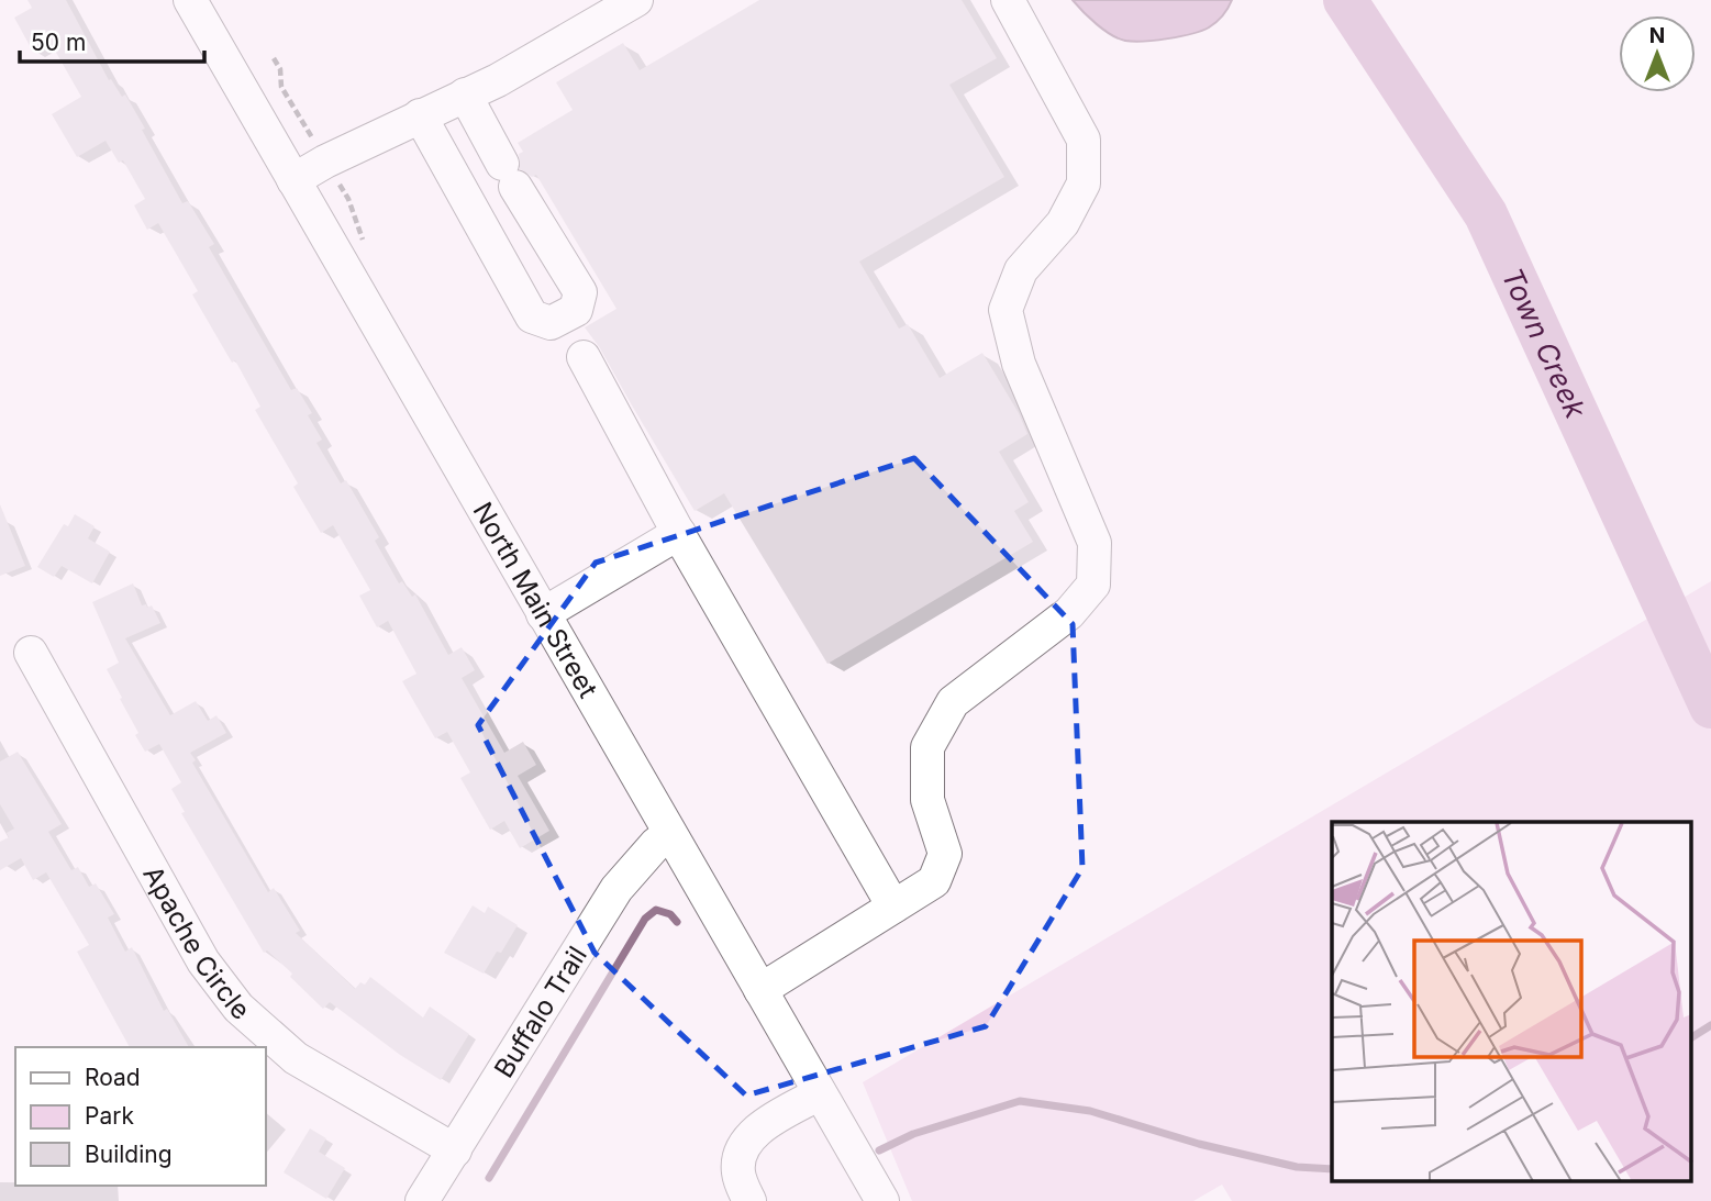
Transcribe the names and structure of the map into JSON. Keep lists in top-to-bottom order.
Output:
{
  "streets": {
    "street": ["North Main Street", "Apache Circle", "Buffalo Trail"]
  },
  "crossings": [
    ["North Main Street", "Buffalo Trail"],
    ["Apache Circle", "Buffalo Trail"]
  ],
  "water": ["Town Creek"],
  "legend": ["Road", "Park", "Building"],
  "scale_bar": "50 m",
  "north": "top"
}
